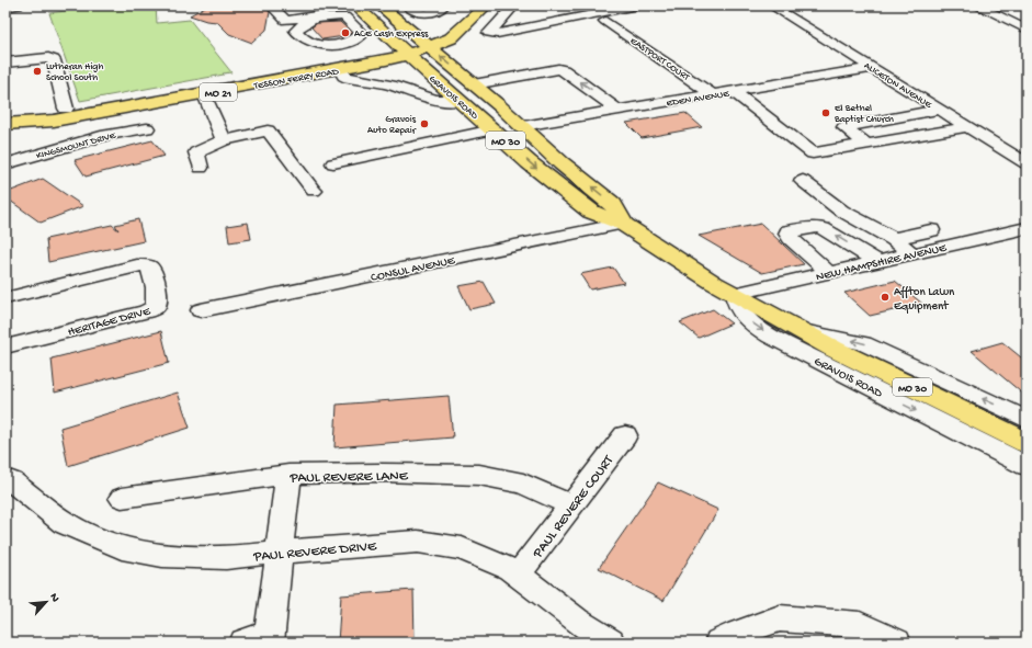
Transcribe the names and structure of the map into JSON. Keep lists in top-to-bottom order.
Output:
{
  "streets": {
    "main road": [
      "TESSON FERRY ROAD",
      "MO 21",
      "GRAVOIS ROAD",
      "MO 30"
    ],
    "street": [
      "EASTPORT COURT",
      "ALICETON AVENUE",
      "EDEN AVENUE",
      "KINGSMOUNT DRIVE",
      "NEW HAMPSHIRE AVENUE",
      "CONSUL AVENUE",
      "HERITAGE DRIVE",
      "PAUL REVERE LANE",
      "PAUL REVERE COURT",
      "PAUL REVERE DRIVE"
    ]
  },
  "crossings": [
    ["EASTPORT COURT", "EDEN AVENUE"],
    ["TESSON FERRY ROAD", "GRAVOIS ROAD"],
    ["ALICETON AVENUE", "EDEN AVENUE"],
    ["GRAVOIS ROAD", "EDEN AVENUE"],
    ["GRAVOIS ROAD", "NEW HAMPSHIRE AVENUE"],
    ["GRAVOIS ROAD", "CONSUL AVENUE"],
    ["PAUL REVERE LANE", "PAUL REVERE COURT"],
    ["PAUL REVERE COURT", "PAUL REVERE DRIVE"]
  ],
  "places": [
    "ACE Cash Express",
    "Lutheran High School South",
    "El Bethel Baptist Church",
    "Gravois Auto Repair",
    "Affton Lawn Equipment"
  ],
  "north": "top right"
}
